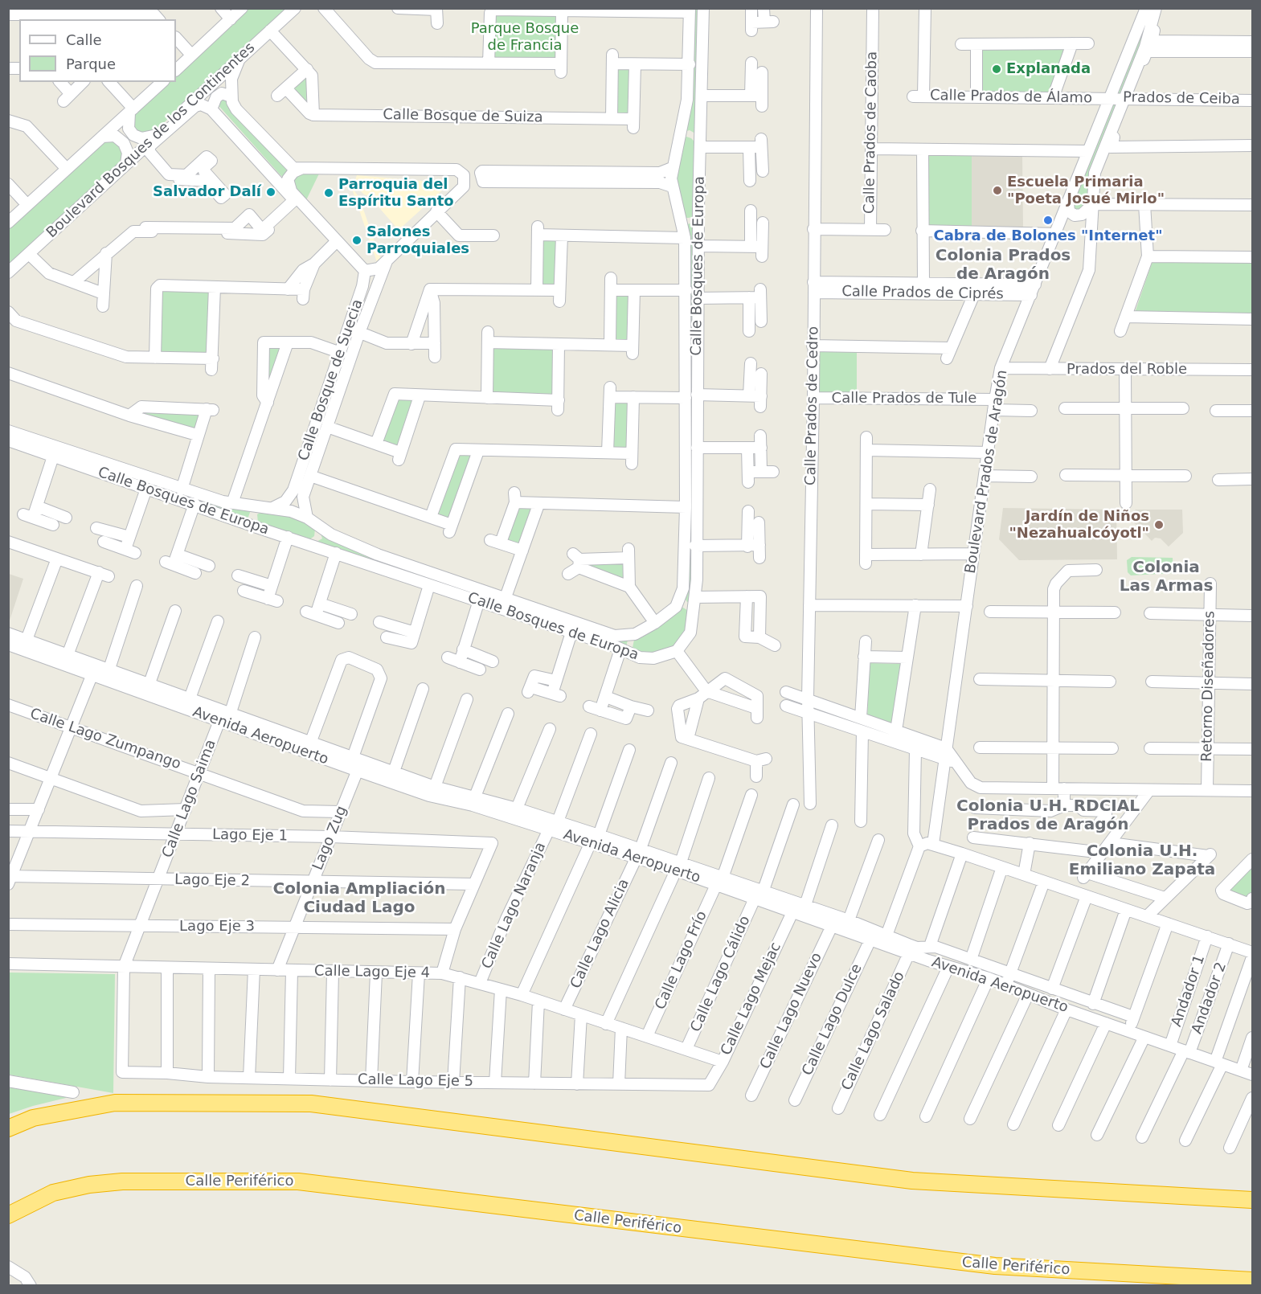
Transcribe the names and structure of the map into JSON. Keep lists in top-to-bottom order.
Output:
{
  "streets": {
    "highway": ["Calle Periférico"],
    "street": [
      "Calle Prados de Álamo",
      "Prados de Ceiba",
      "Calle Bosque de Suiza",
      "Calle Prados de Caoba",
      "Boulevard Bosques de los Continentes",
      "Calle Bosques de Europa",
      "Calle Prados de Ciprés",
      "Prados del Roble",
      "Calle Bosque de Suecia",
      "Calle Prados de Tule",
      "Calle Prados de Cedro",
      "Boulevard Prados de Aragón",
      "Retorno Diseñadores",
      "Avenida Aeropuerto",
      "Calle Lago Zumpango",
      "Calle Lago Saima",
      "Lago Eje 1",
      "Lago Zug",
      "Lago Eje 2",
      "Calle Lago Naranja",
      "Lago Eje 3",
      "Calle Lago Alicia",
      "Calle Lago Frío",
      "Calle Lago Eje 4",
      "Calle Lago Cálido",
      "Andador 1",
      "Andador 2",
      "Calle Lago Mejac",
      "Calle Lago Nuevo",
      "Calle Lago Dulce",
      "Calle Lago Salado",
      "Calle Lago Eje 5"
    ]
  },
  "crossings": [
    ["Calle Prados de Álamo", "Prados de Ceiba"],
    ["Calle Prados de Álamo", "Boulevard Prados de Aragón"],
    ["Prados de Ceiba", "Boulevard Prados de Aragón"],
    ["Calle Prados de Caoba", "Calle Prados de Cedro"],
    ["Calle Bosques de Europa", "Calle Bosque de Suecia"],
    ["Calle Prados de Ciprés", "Calle Prados de Cedro"],
    ["Calle Prados de Ciprés", "Boulevard Prados de Aragón"],
    ["Prados del Roble", "Boulevard Prados de Aragón"],
    ["Calle Prados de Tule", "Calle Prados de Cedro"],
    ["Calle Prados de Tule", "Boulevard Prados de Aragón"],
    ["Avenida Aeropuerto", "Calle Lago Saima"],
    ["Avenida Aeropuerto", "Lago Zug"],
    ["Avenida Aeropuerto", "Calle Lago Naranja"],
    ["Avenida Aeropuerto", "Calle Lago Alicia"],
    ["Avenida Aeropuerto", "Calle Lago Frío"],
    ["Avenida Aeropuerto", "Calle Lago Cálido"],
    ["Avenida Aeropuerto", "Andador 1"],
    ["Avenida Aeropuerto", "Andador 2"],
    ["Avenida Aeropuerto", "Calle Lago Mejac"],
    ["Avenida Aeropuerto", "Calle Lago Nuevo"],
    ["Avenida Aeropuerto", "Calle Lago Dulce"],
    ["Avenida Aeropuerto", "Calle Lago Salado"],
    ["Calle Lago Zumpango", "Calle Lago Saima"],
    ["Calle Lago Zumpango", "Lago Zug"],
    ["Calle Lago Saima", "Lago Eje 1"],
    ["Calle Lago Saima", "Lago Eje 2"],
    ["Calle Lago Saima", "Lago Eje 3"],
    ["Calle Lago Saima", "Calle Lago Eje 4"],
    ["Calle Lago Saima", "Calle Lago Eje 5"],
    ["Lago Eje 1", "Lago Zug"],
    ["Lago Eje 1", "Lago Eje 2"],
    ["Lago Zug", "Lago Eje 2"],
    ["Lago Zug", "Lago Eje 3"],
    ["Lago Zug", "Calle Lago Eje 4"],
    ["Calle Lago Naranja", "Calle Lago Eje 4"],
    ["Calle Lago Alicia", "Calle Lago Eje 4"],
    ["Calle Lago Frío", "Calle Lago Eje 4"],
    ["Calle Lago Eje 4", "Calle Lago Cálido"],
    ["Calle Lago Eje 4", "Calle Lago Mejac"],
    ["Calle Lago Mejac", "Calle Lago Eje 5"]
  ],
  "districts": [
    "Colonia Prados de Aragón",
    "Colonia Las Armas",
    "Colonia U.H. RDCIAL Prados de Aragón",
    "Colonia U.H. Emiliano Zapata",
    "Colonia Ampliación Ciudad Lago"
  ],
  "parks": ["Parque Bosque de Francia"],
  "places": [
    "Explanada",
    "Escuela Primaria \"Poeta Josué Mirlo\"",
    "Salvador Dalí",
    "Parroquia del Espíritu Santo",
    "Cabra de Bolones \"Internet\"",
    "Salones Parroquiales",
    "Jardín de Niños \"Nezahualcóyotl\""
  ],
  "legend": ["Calle", "Parque"]
}
